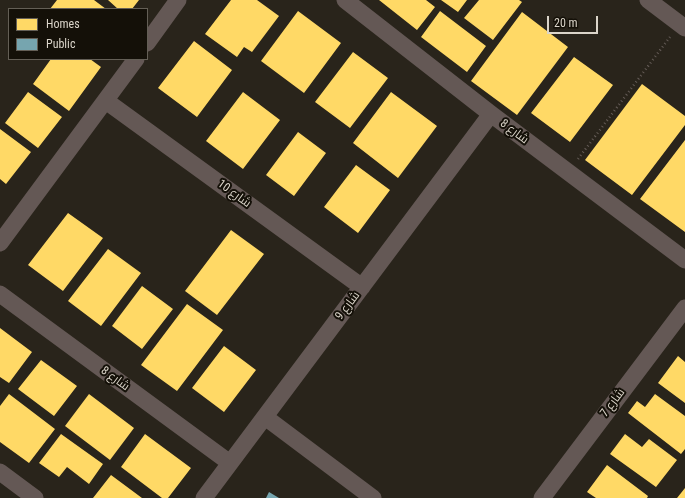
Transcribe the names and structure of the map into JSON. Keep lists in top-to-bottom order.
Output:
{
  "streets": {
    "street": [
      "شارع 8",
      "شارع 10",
      "شارع 9",
      "شارع 7"
    ]
  },
  "crossings": [
    ["شارع 8", "شارع 9"],
    ["شارع 10", "شارع 9"]
  ],
  "legend": ["Homes", "Public"],
  "scale_bar": "20 m"
}
